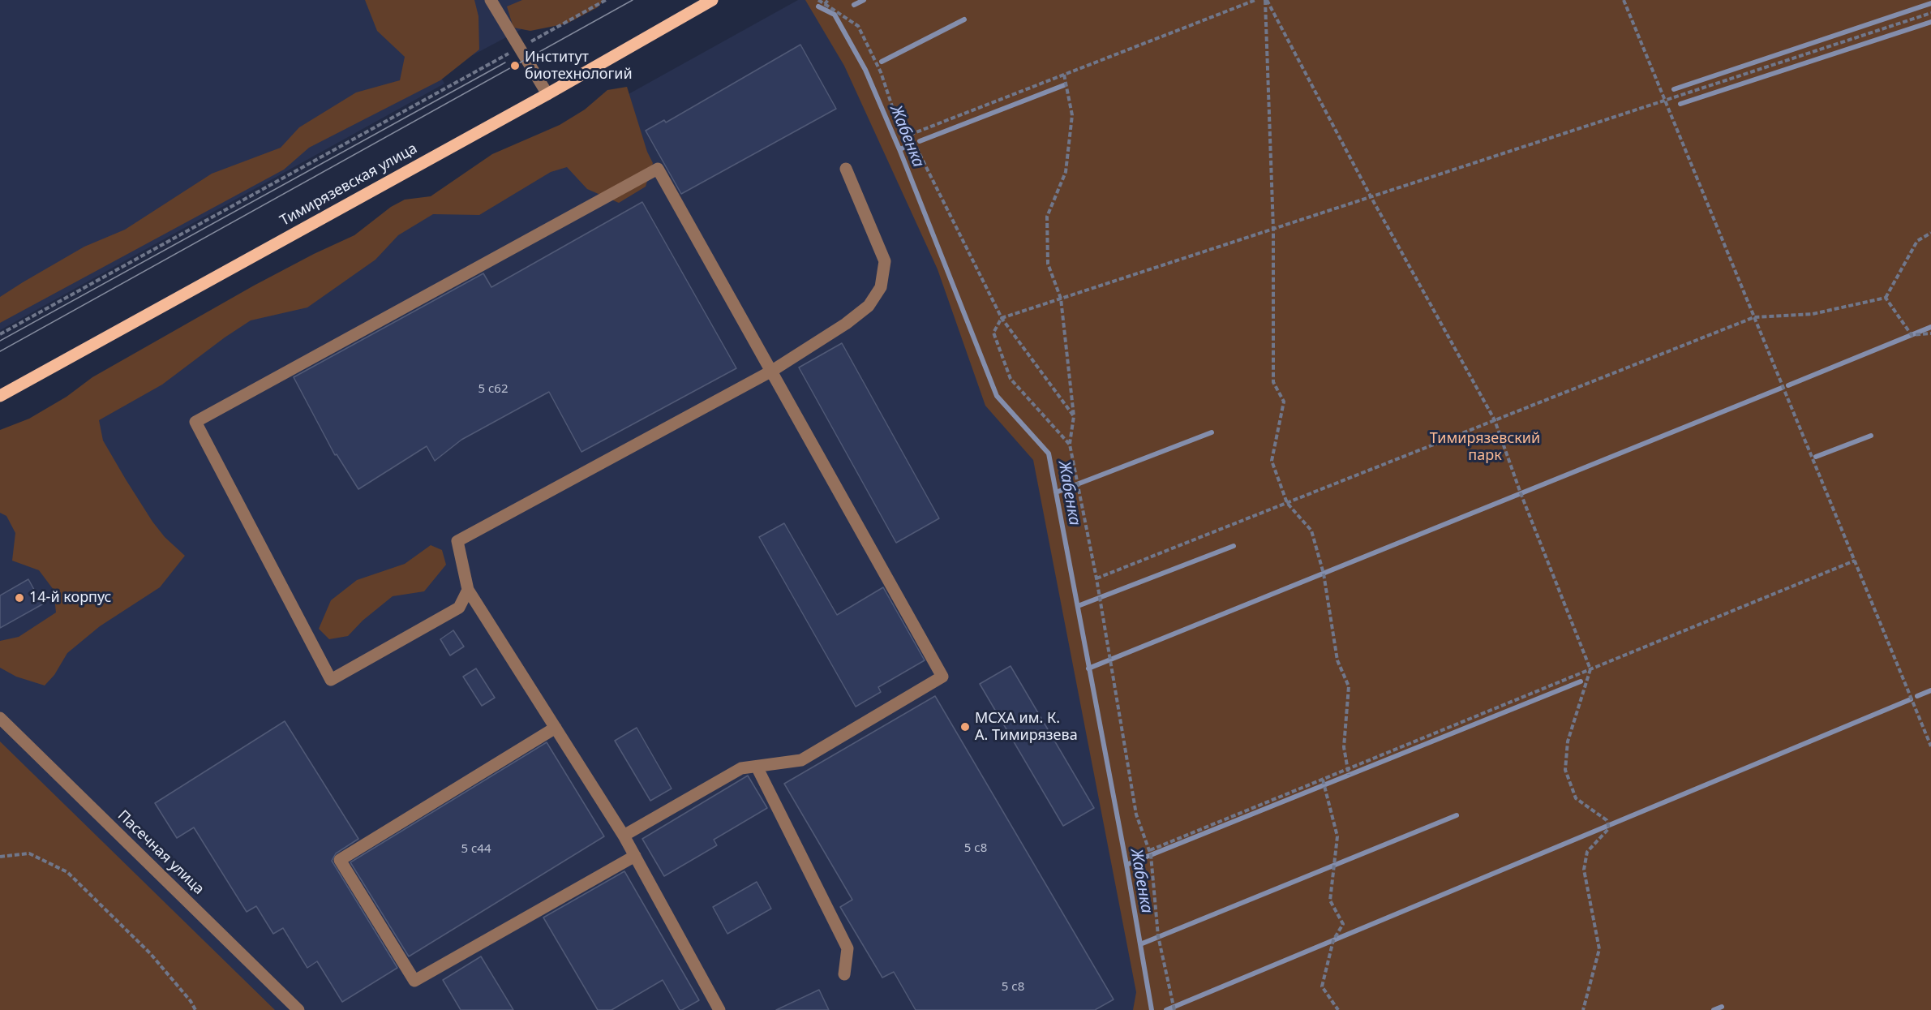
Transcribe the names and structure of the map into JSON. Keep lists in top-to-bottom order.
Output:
{
  "streets": {
    "main road": ["Тимирязевская улица"],
    "street": ["Пасечная улица"]
  },
  "water": ["Жабенка"],
  "parks": ["Тимирязевский парк"],
  "places": ["Институт биотехнологий", "14-й корпус", "МСХА им. К. А. Тимирязева"],
  "house_numbers": [
    "5 с62",
    "5 с8",
    "5 с44",
    "5 с8"
  ]
}
